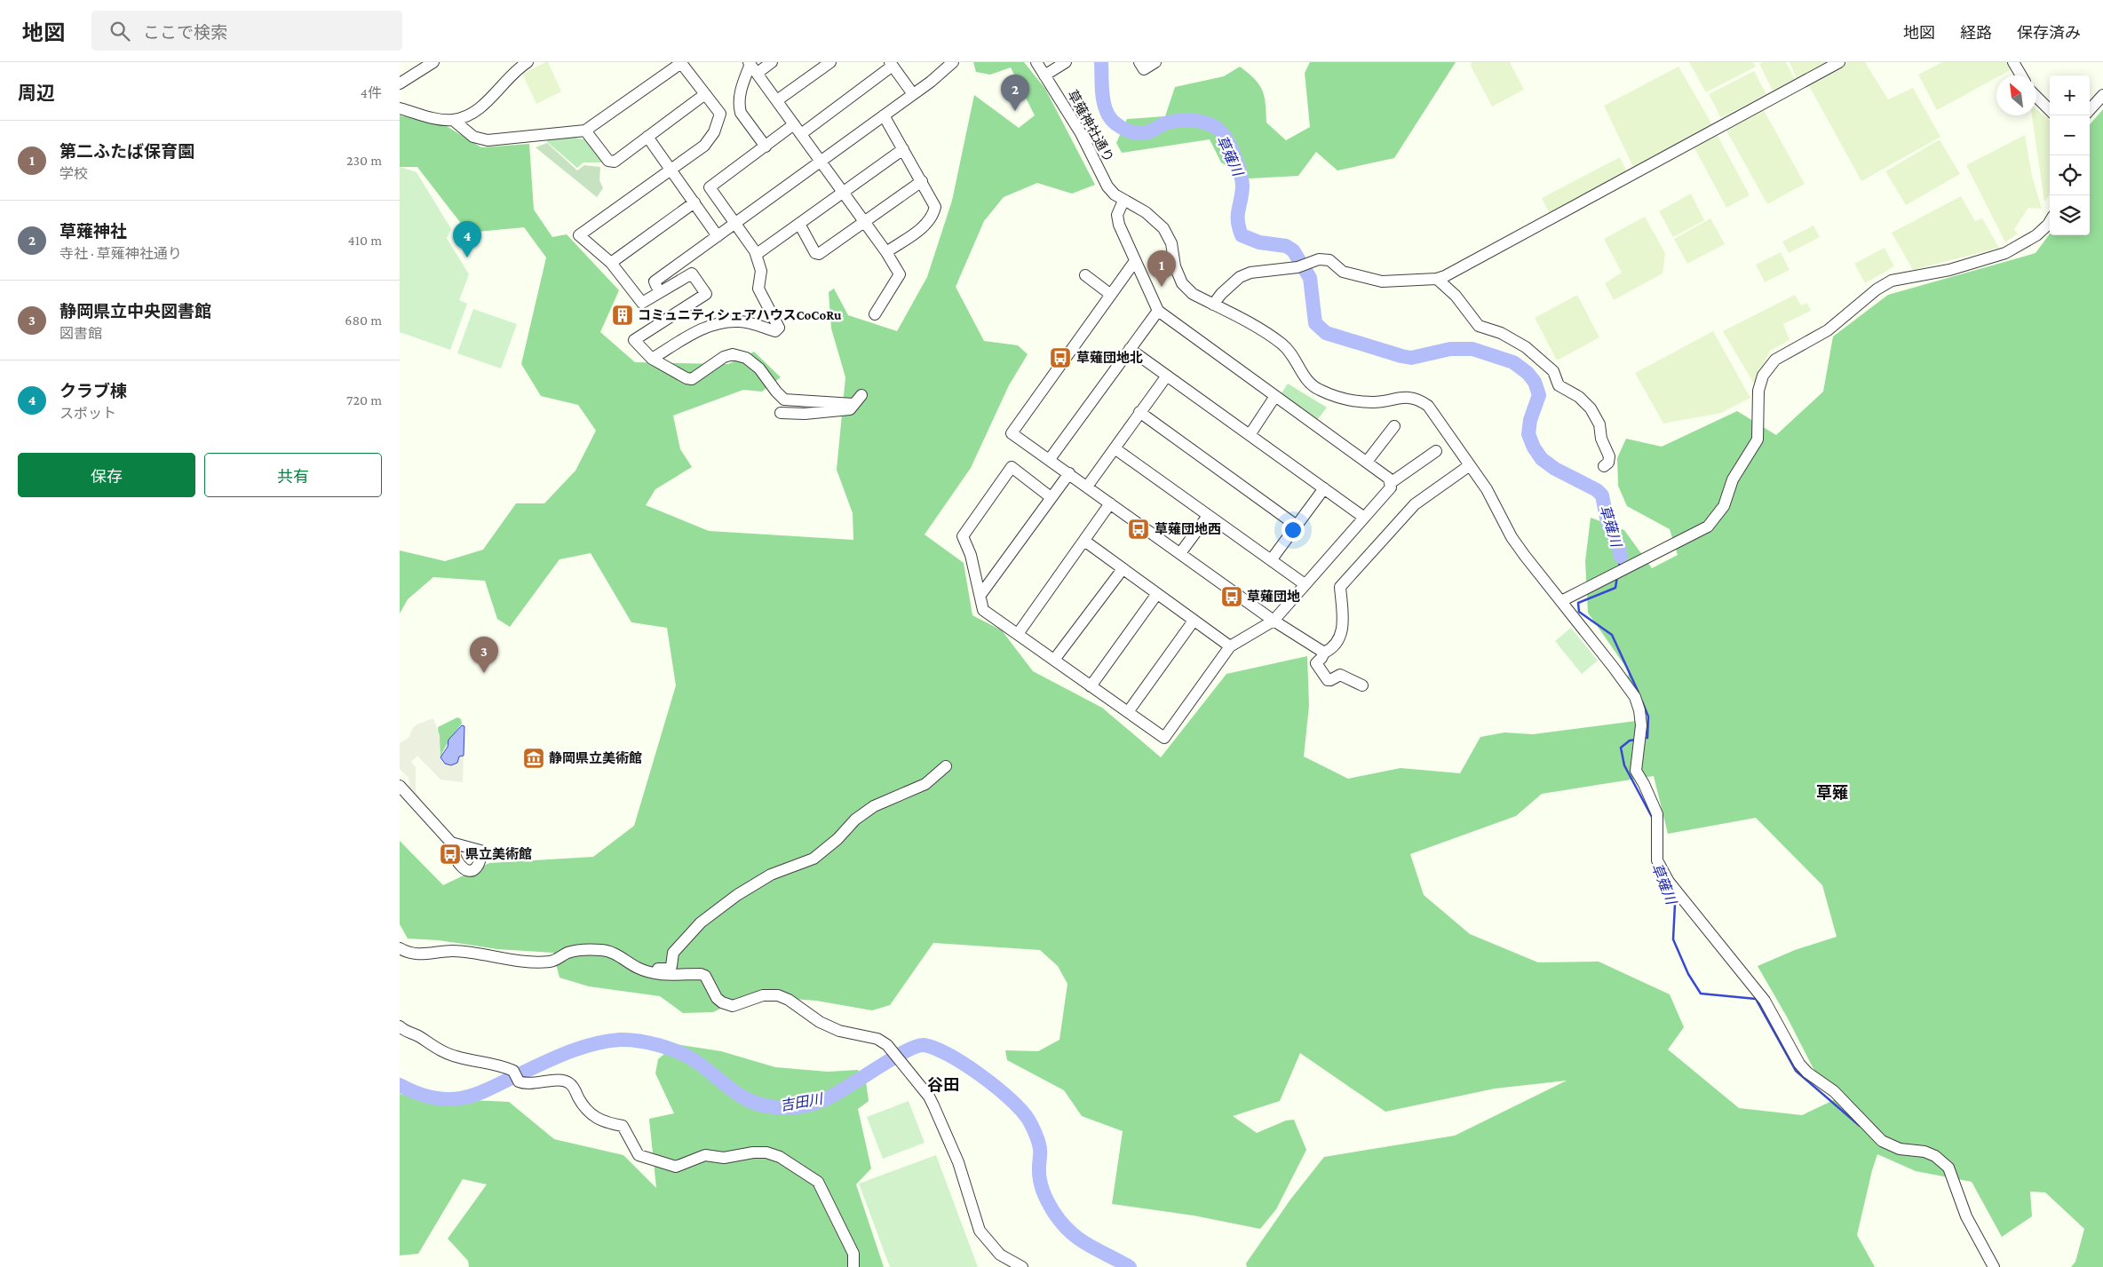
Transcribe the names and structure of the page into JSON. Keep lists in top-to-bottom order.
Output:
{
  "streets": {
    "street": ["草薙神社通り"]
  },
  "districts": ["草薙", "谷田"],
  "water": ["草薙川", "吉田川"],
  "places": {
    "building": ["コミュニティシェアハウスCoCoRu"],
    "bus stop": [
      "草薙団地北",
      "草薙団地西",
      "草薙団地",
      "県立美術館"
    ],
    "museum": ["静岡県立美術館"]
  },
  "north": "top left",
  "page": {
    "header": "地図",
    "search": "ここで検索",
    "nav": ["地図", "経路", "保存済み"],
    "heading": ["周辺", "4件"],
    "pins": [
      "2",
      "4",
      "1",
      "3"
    ],
    "map_buttons": ["+", "−"],
    "list": [
      {
        "mark": "1",
        "name": "第二ふたば保育園",
        "note": "学校",
        "value": "230 m"
      },
      {
        "mark": "2",
        "name": "草薙神社",
        "note": "寺社 · 草薙神社通り",
        "value": "410 m"
      },
      {
        "mark": "3",
        "name": "静岡県立中央図書館",
        "note": "図書館",
        "value": "680 m"
      },
      {
        "mark": "4",
        "name": "クラブ棟",
        "note": "スポット",
        "value": "720 m"
      }
    ],
    "buttons": ["保存", "共有"]
  }
}
